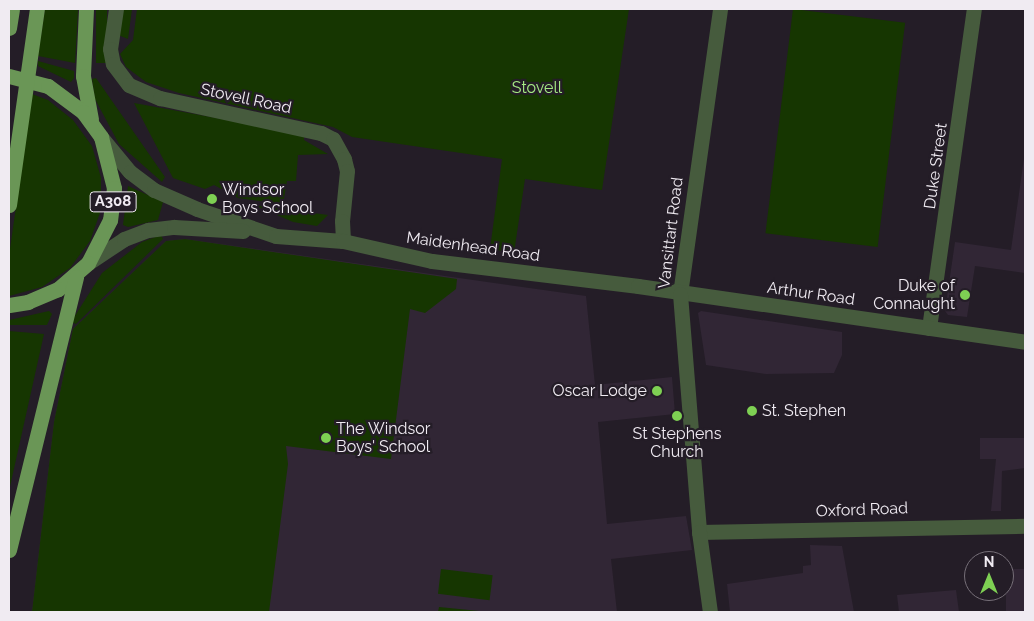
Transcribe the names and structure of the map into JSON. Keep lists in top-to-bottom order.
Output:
{
  "streets": {
    "main road": ["A308"],
    "street": [
      "Stovell Road",
      "Duke Street",
      "Vansittart Road",
      "Maidenhead Road",
      "Arthur Road",
      "Oxford Road"
    ]
  },
  "crossings": [
    ["Stovell Road", "Maidenhead Road"],
    ["Duke Street", "Arthur Road"],
    ["A308", "Maidenhead Road"],
    ["Vansittart Road", "Maidenhead Road"],
    ["Vansittart Road", "Arthur Road"],
    ["Vansittart Road", "Oxford Road"],
    ["Maidenhead Road", "Arthur Road"]
  ],
  "parks": ["Stovell"],
  "places": [
    "Windsor Boys School",
    "Duke of Connaught",
    "Oscar Lodge",
    "St. Stephen",
    "St Stephens Church",
    "The Windsor Boys' School"
  ],
  "north": "top"
}
